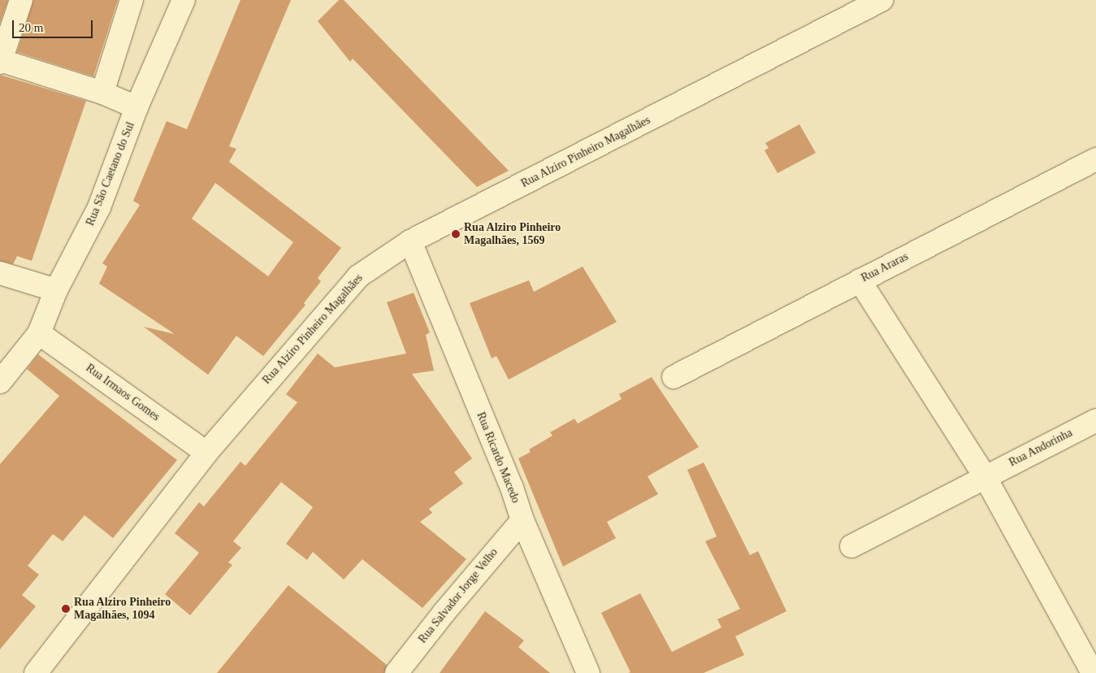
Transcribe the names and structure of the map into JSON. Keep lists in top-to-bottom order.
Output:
{
  "streets": {
    "street": [
      "Rua Alziro Pinheiro Magalhães",
      "Rua São Caetano do Sul",
      "Rua Araras",
      "Rua Irmaos Gomes",
      "Rua Andorinha",
      "Rua Ricardo Macedo",
      "Rua Salvador Jorge Velho"
    ]
  },
  "crossings": [
    ["Rua Alziro Pinheiro Magalhães", "Rua Irmaos Gomes"],
    ["Rua Alziro Pinheiro Magalhães", "Rua Ricardo Macedo"],
    ["Rua São Caetano do Sul", "Rua Irmaos Gomes"],
    ["Rua Ricardo Macedo", "Rua Salvador Jorge Velho"]
  ],
  "places": ["Rua Alziro Pinheiro Magalhães, 1569", "Rua Alziro Pinheiro Magalhães, 1094"],
  "scale_bar": "20 m"
}
